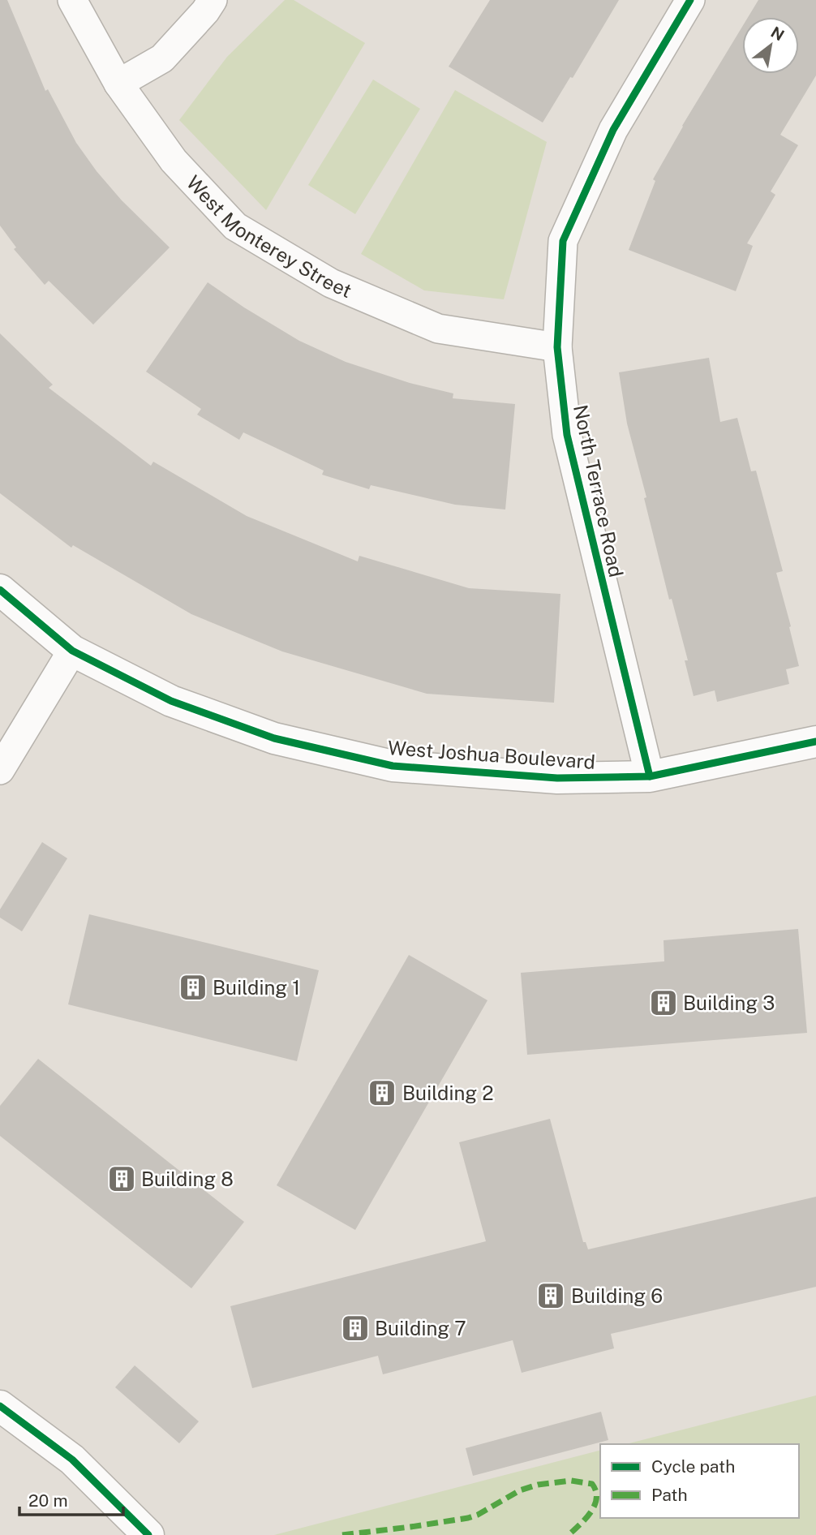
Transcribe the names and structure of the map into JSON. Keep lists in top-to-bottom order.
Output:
{
  "streets": {
    "street": ["West Monterey Street", "North Terrace Road", "West Joshua Boulevard"]
  },
  "crossings": [
    ["West Monterey Street", "North Terrace Road"],
    ["North Terrace Road", "West Joshua Boulevard"]
  ],
  "places": {
    "building": [
      "Building 1",
      "Building 3",
      "Building 2",
      "Building 8",
      "Building 6",
      "Building 7"
    ]
  },
  "legend": ["Cycle path", "Path"],
  "scale_bar": "20 m",
  "north": "top right"
}
